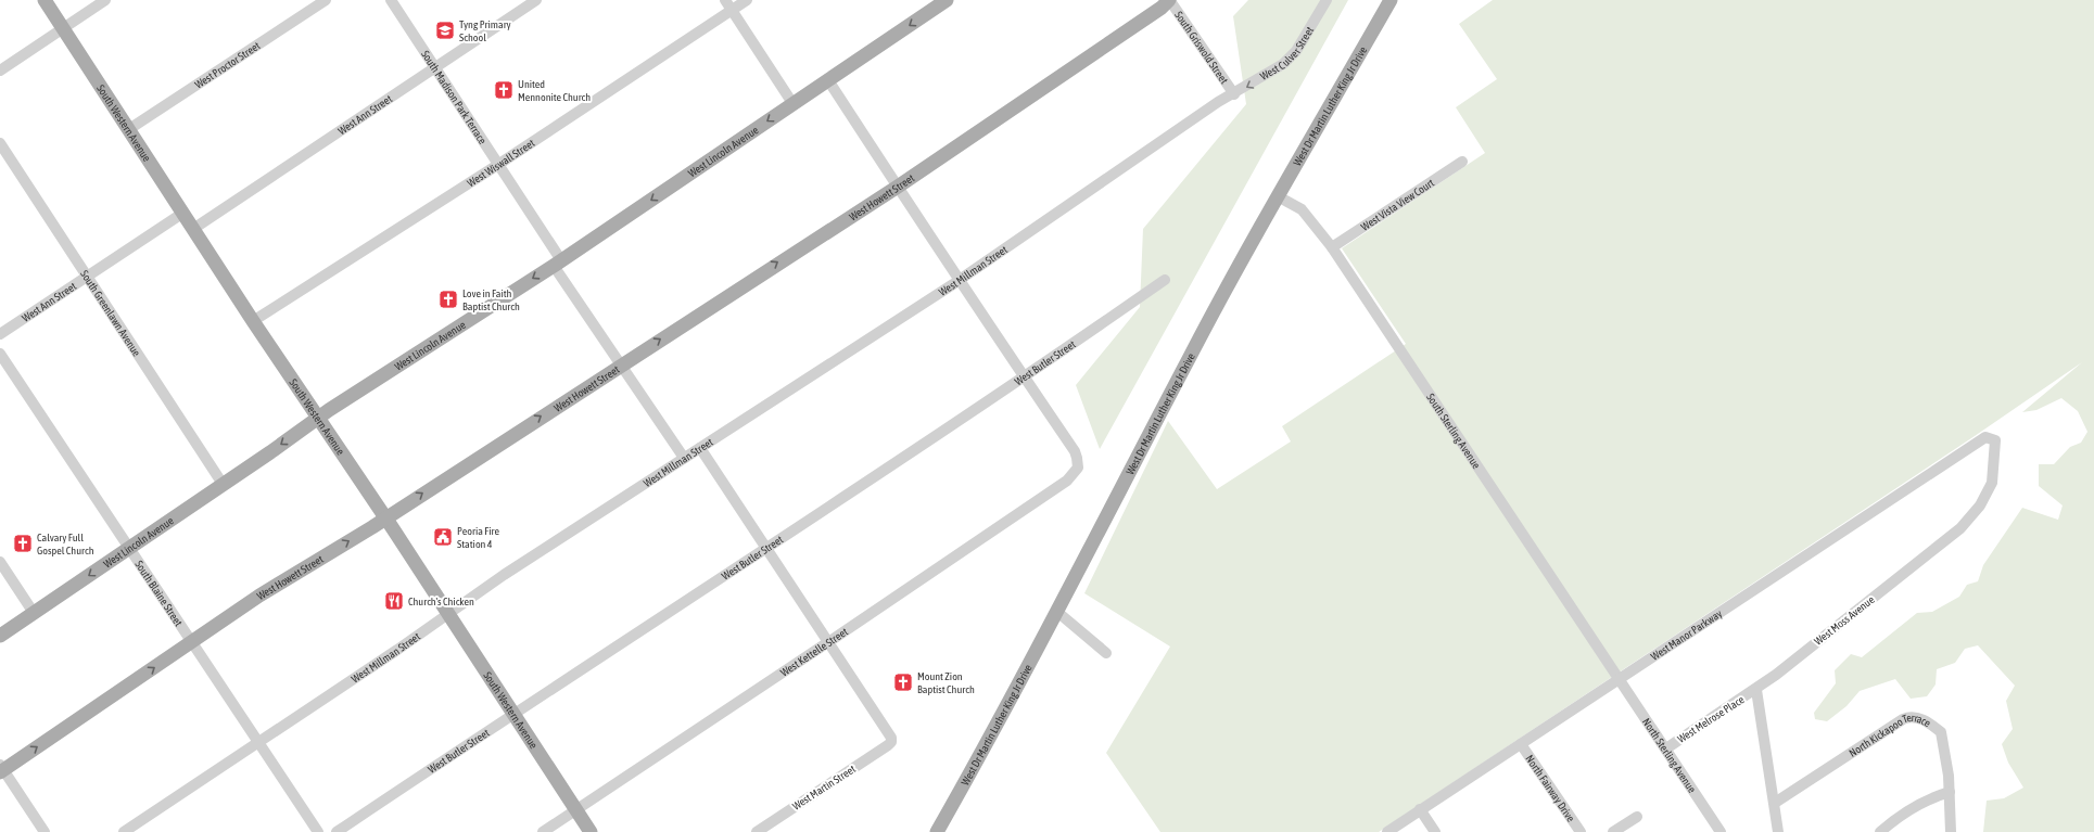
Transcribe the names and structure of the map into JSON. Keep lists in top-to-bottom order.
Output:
{
  "streets": {
    "main road": [
      "West Dr Martin Luther King Jr Drive",
      "South Western Avenue",
      "West Lincoln Avenue",
      "West Howett Street"
    ],
    "street": [
      "South Griswold Street",
      "West Culver Street",
      "West Proctor Street",
      "South Madison Park Terrace",
      "West Ann Street",
      "West Wiswall Street",
      "West Vista View Court",
      "West Millman Street",
      "South Greenlawn Avenue",
      "West Butler Street",
      "South Sterling Avenue",
      "South Blaine Street",
      "West Moss Avenue",
      "West Manor Parkway",
      "West Kettelle Street",
      "West Melrose Place",
      "North Kickapoo Terrace",
      "North Sterling Avenue",
      "West Martin Street",
      "North Fairway Drive"
    ]
  },
  "crossings": [
    ["South Griswold Street", "West Culver Street"],
    ["South Griswold Street", "West Howett Street"],
    ["South Griswold Street", "West Millman Street"],
    ["West Culver Street", "West Millman Street"],
    ["West Proctor Street", "South Western Avenue"],
    ["South Madison Park Terrace", "West Ann Street"],
    ["South Madison Park Terrace", "West Lincoln Avenue"],
    ["South Madison Park Terrace", "West Wiswall Street"],
    ["South Madison Park Terrace", "West Howett Street"],
    ["South Madison Park Terrace", "West Millman Street"],
    ["West Dr Martin Luther King Jr Drive", "South Sterling Avenue"],
    ["West Ann Street", "South Western Avenue"],
    ["West Ann Street", "South Greenlawn Avenue"],
    ["South Western Avenue", "West Lincoln Avenue"],
    ["South Western Avenue", "West Wiswall Street"],
    ["South Western Avenue", "West Howett Street"],
    ["South Western Avenue", "West Millman Street"],
    ["South Western Avenue", "West Butler Street"],
    ["South Western Avenue", "West Kettelle Street"],
    ["West Lincoln Avenue", "South Greenlawn Avenue"],
    ["West Lincoln Avenue", "South Blaine Street"],
    ["West Howett Street", "South Blaine Street"],
    ["West Vista View Court", "South Sterling Avenue"],
    ["West Millman Street", "South Blaine Street"],
    ["West Butler Street", "West Kettelle Street"],
    ["South Sterling Avenue", "West Manor Parkway"],
    ["South Sterling Avenue", "North Sterling Avenue"],
    ["West Moss Avenue", "West Manor Parkway"],
    ["West Moss Avenue", "West Melrose Place"],
    ["West Manor Parkway", "North Sterling Avenue"],
    ["West Manor Parkway", "North Fairway Drive"],
    ["West Kettelle Street", "West Martin Street"],
    ["West Melrose Place", "North Sterling Avenue"]
  ],
  "one_way": ["West Culver Street", "West Lincoln Avenue", "West Howett Street"],
  "places": {
    "school or university": ["Tyng Primary School"],
    "church": [
      "United Mennonite Church",
      "Love in Faith Baptist Church",
      "Calvary Full Gospel Church",
      "Mount Zion Baptist Church"
    ],
    "public building": ["Peoria Fire Station 4"],
    "restaurant": ["Church's Chicken"]
  }
}
